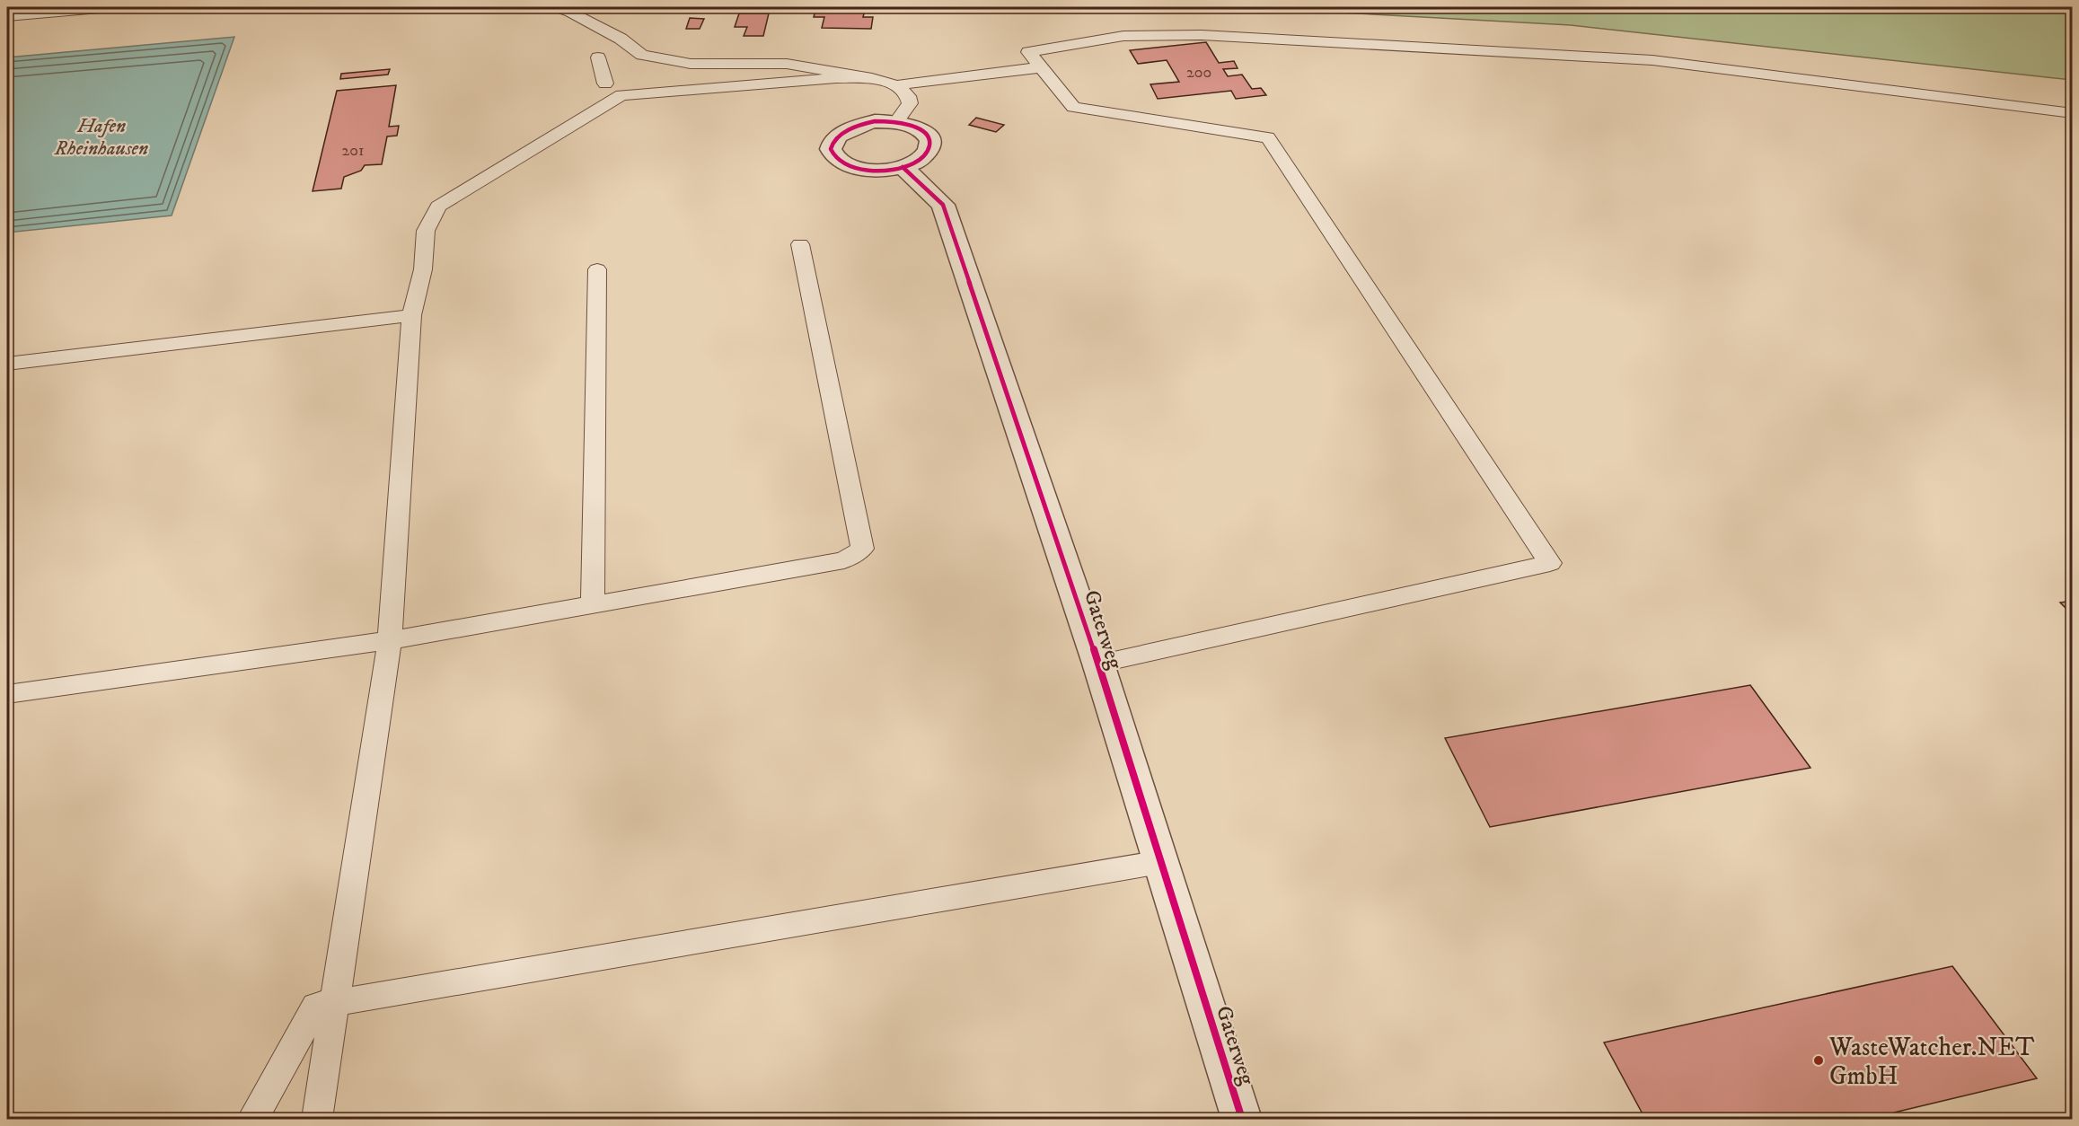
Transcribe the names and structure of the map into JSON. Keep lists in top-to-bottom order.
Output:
{
  "streets": {
    "street": ["Gaterweg"]
  },
  "water": ["Hafen Rheinhausen"],
  "places": ["WasteWatcher.NET GmbH"],
  "house_numbers": ["200", "201"]
}
